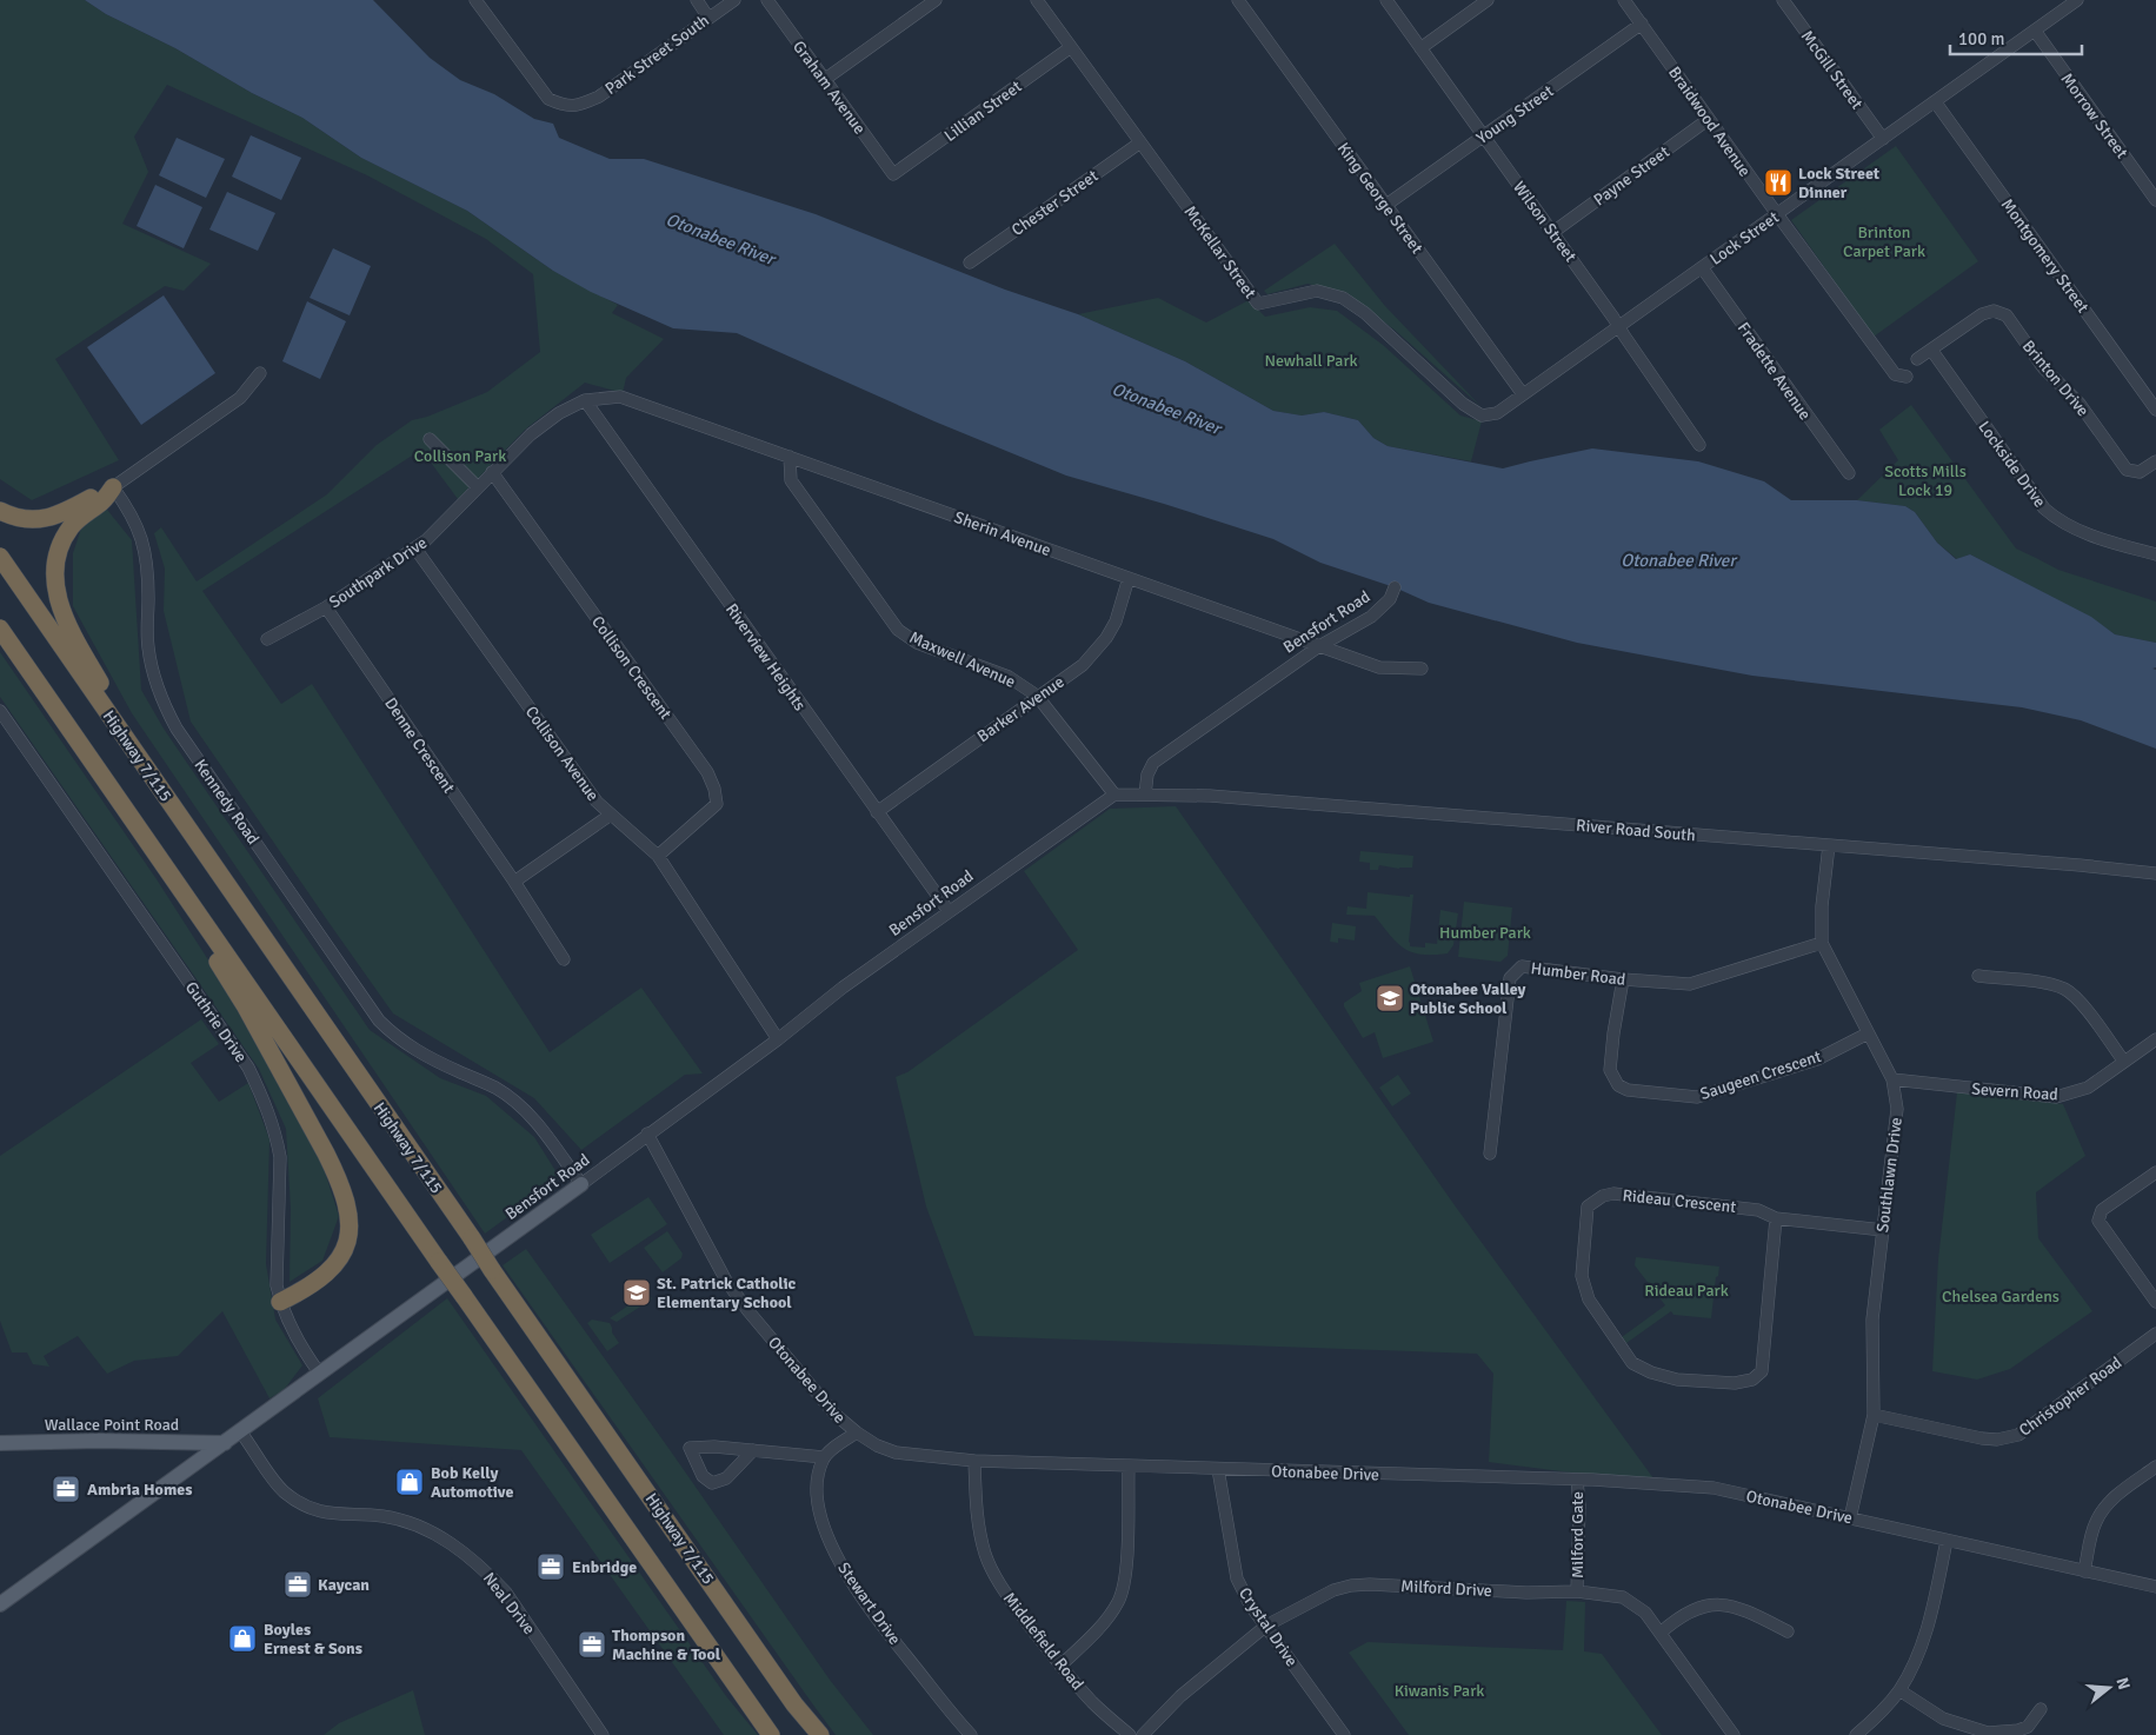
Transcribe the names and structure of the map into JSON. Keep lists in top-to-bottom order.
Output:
{
  "streets": {
    "highway": ["Highway 7/115"],
    "main road": ["Bensfort Road", "Wallace Point Road"],
    "street": [
      "Park Street South",
      "McGill Street",
      "Graham Avenue",
      "Lillian Street",
      "Young Street",
      "Morrow Street",
      "Braidwood Avenue",
      "Payne Street",
      "King George Street",
      "Chester Street",
      "Wilson Street",
      "Lock Street",
      "McKellar Street",
      "Montgomery Street",
      "Fradette Avenue",
      "Brinton Drive",
      "Lockside Drive",
      "Sherin Avenue",
      "Southpark Drive",
      "Riverview Heights",
      "Maxwell Avenue",
      "Collison Crescent",
      "Barker Avenue",
      "Denne Crescent",
      "Collison Avenue",
      "Kennedy Road",
      "River Road South",
      "Humber Road",
      "Guthrie Drive",
      "Saugeen Crescent",
      "Severn Road",
      "Southlawn Drive",
      "Rideau Crescent",
      "Otonabee Drive",
      "Christopher Road",
      "Milford Gate",
      "Milford Drive",
      "Neal Drive",
      "Stewart Drive",
      "Crystal Drive",
      "Middlefield Road"
    ]
  },
  "crossings": [
    ["McGill Street", "Lock Street"],
    ["Graham Avenue", "Lillian Street"],
    ["Lillian Street", "McKellar Street"],
    ["Young Street", "Braidwood Avenue"],
    ["Young Street", "King George Street"],
    ["Young Street", "Wilson Street"],
    ["Morrow Street", "Lock Street"],
    ["Braidwood Avenue", "Payne Street"],
    ["Braidwood Avenue", "Lock Street"],
    ["Payne Street", "Wilson Street"],
    ["King George Street", "Lock Street"],
    ["Chester Street", "McKellar Street"],
    ["Wilson Street", "Lock Street"],
    ["Lock Street", "McKellar Street"],
    ["Lock Street", "Montgomery Street"],
    ["Lock Street", "Fradette Avenue"],
    ["Brinton Drive", "Lockside Drive"],
    ["Sherin Avenue", "Southpark Drive"],
    ["Sherin Avenue", "Bensfort Road"],
    ["Sherin Avenue", "Riverview Heights"],
    ["Sherin Avenue", "Maxwell Avenue"],
    ["Sherin Avenue", "Barker Avenue"],
    ["Southpark Drive", "Riverview Heights"],
    ["Southpark Drive", "Collison Crescent"],
    ["Southpark Drive", "Denne Crescent"],
    ["Southpark Drive", "Collison Avenue"],
    ["Bensfort Road", "Riverview Heights"],
    ["Bensfort Road", "Maxwell Avenue"],
    ["Bensfort Road", "Collison Avenue"],
    ["Bensfort Road", "Kennedy Road"],
    ["Bensfort Road", "River Road South"],
    ["Bensfort Road", "Guthrie Drive"],
    ["Bensfort Road", "Otonabee Drive"],
    ["Bensfort Road", "Wallace Point Road"],
    ["Bensfort Road", "Neal Drive"],
    ["Riverview Heights", "Barker Avenue"],
    ["Maxwell Avenue", "Barker Avenue"],
    ["Maxwell Avenue", "River Road South"],
    ["Collison Crescent", "Collison Avenue"],
    ["River Road South", "Southlawn Drive"],
    ["Humber Road", "Saugeen Crescent"],
    ["Humber Road", "Southlawn Drive"],
    ["Saugeen Crescent", "Southlawn Drive"],
    ["Severn Road", "Southlawn Drive"],
    ["Southlawn Drive", "Rideau Crescent"],
    ["Southlawn Drive", "Otonabee Drive"],
    ["Southlawn Drive", "Christopher Road"],
    ["Otonabee Drive", "Milford Gate"],
    ["Otonabee Drive", "Crystal Drive"],
    ["Otonabee Drive", "Middlefield Road"],
    ["Milford Gate", "Milford Drive"],
    ["Milford Drive", "Crystal Drive"]
  ],
  "water": ["Otonabee River"],
  "parks": [
    "Brinton Carpet Park",
    "Newhall Park",
    "Collison Park",
    "Scotts Mills Lock 19",
    "Humber Park",
    "Rideau Park",
    "Chelsea Gardens",
    "Kiwanis Park"
  ],
  "places": {
    "restaurant": ["Lock Street Dinner"],
    "school or university": ["Otonabee Valley Public School", "St. Patrick Catholic Elementary School"],
    "shop": ["Bob Kelly Automotive", "Boyles Ernest & Sons"],
    "office": [
      "Ambria Homes",
      "Enbridge",
      "Kaycan",
      "Thompson Machine & Tool"
    ]
  },
  "scale_bar": "100 m",
  "north": "right"
}
